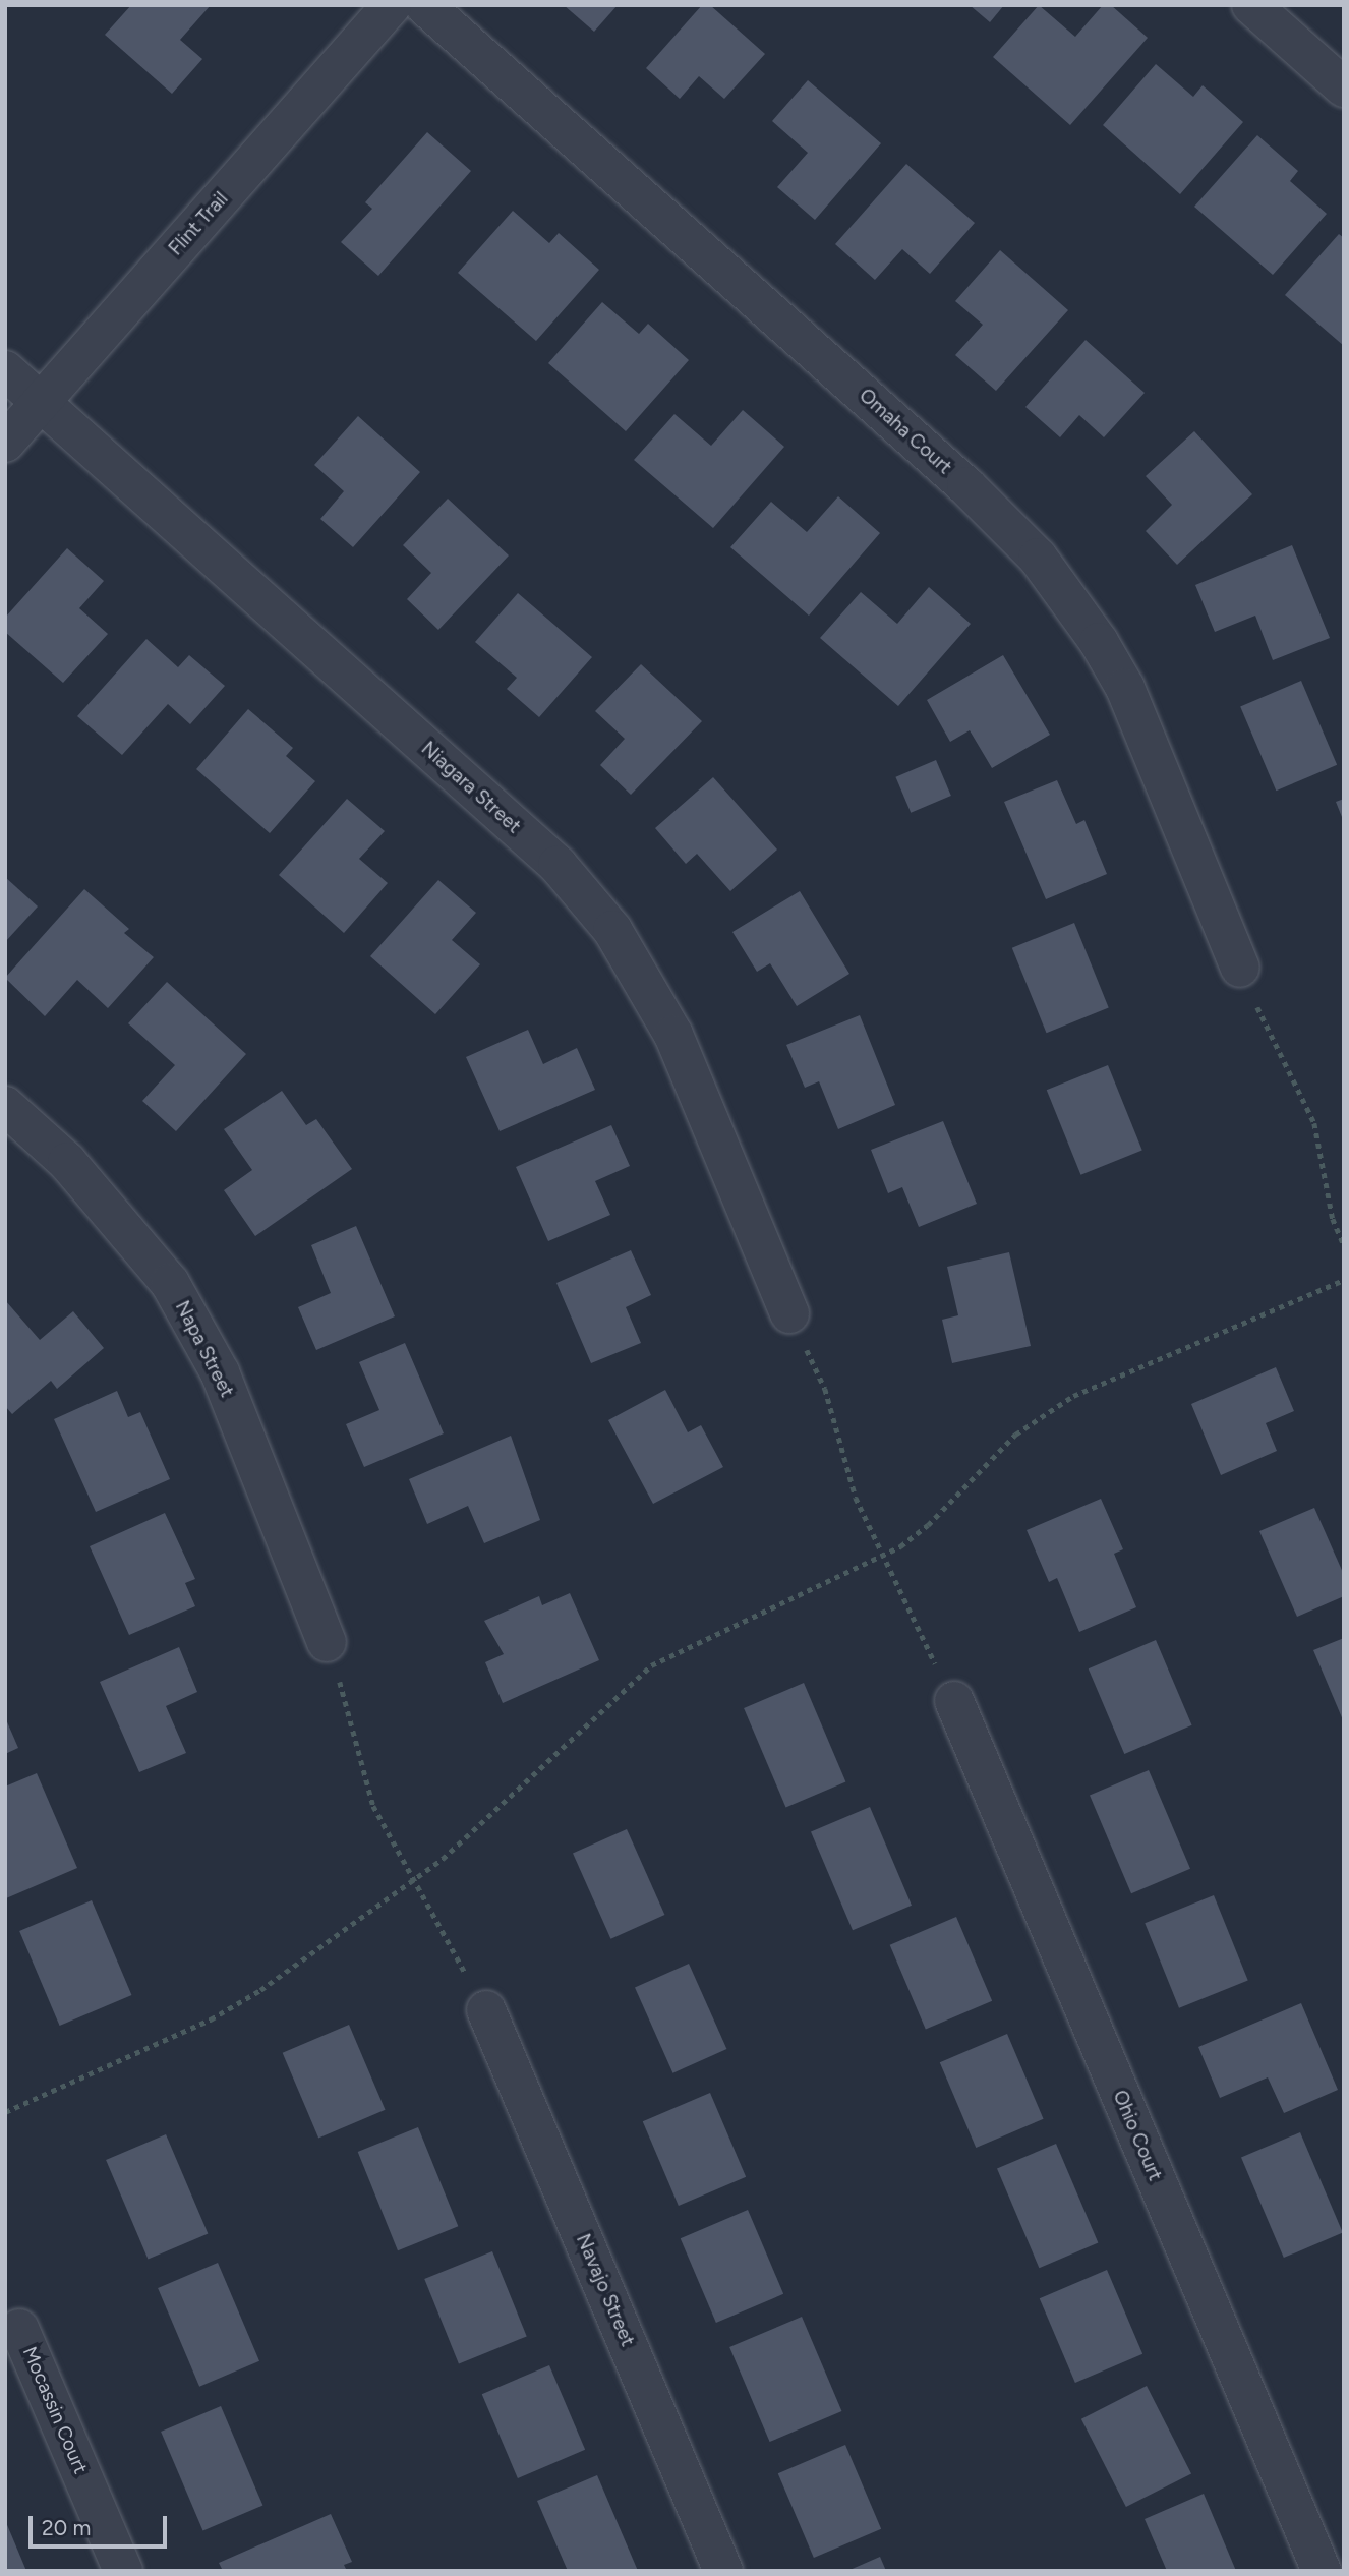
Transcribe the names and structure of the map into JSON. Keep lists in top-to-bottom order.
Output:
{
  "streets": {
    "street": [
      "Flint Trail",
      "Omaha Court",
      "Niagara Street",
      "Napa Street",
      "Ohio Court",
      "Navajo Street",
      "Mocassin Court"
    ]
  },
  "crossings": [
    ["Flint Trail", "Niagara Street"]
  ],
  "scale_bar": "20 m"
}
